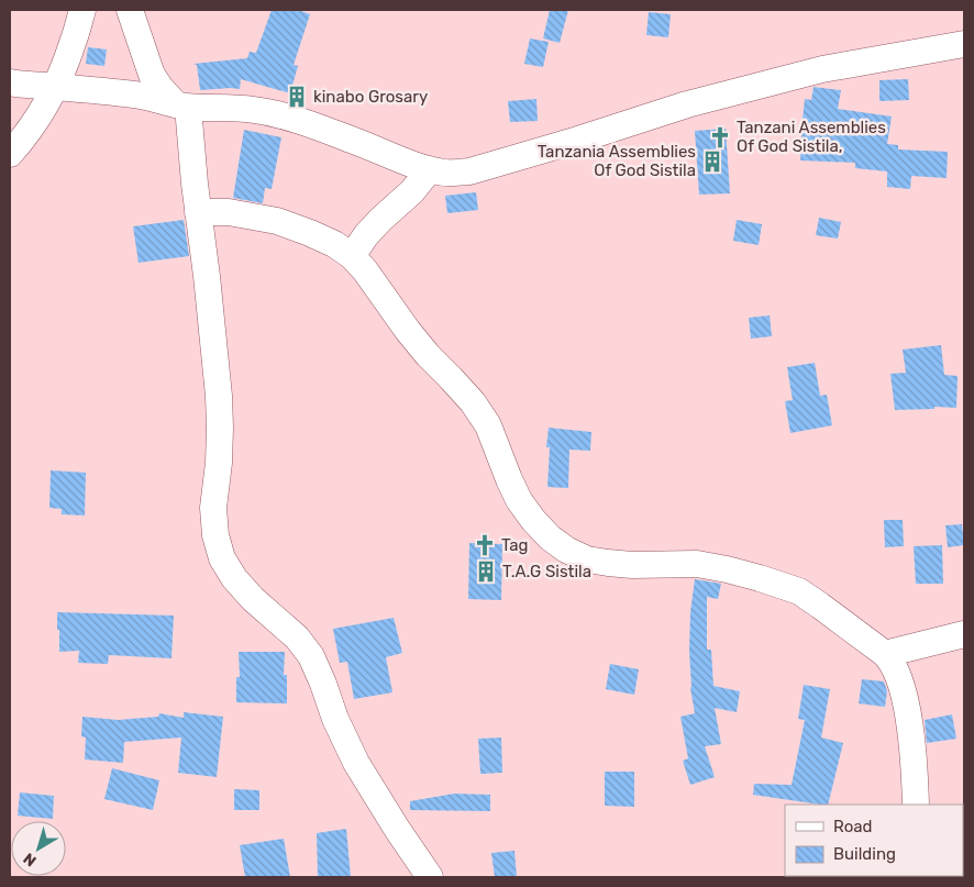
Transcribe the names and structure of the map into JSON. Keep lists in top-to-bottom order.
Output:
{
  "places": {
    "building": ["kinabo Grosary", "Tanzania Assemblies Of God Sistila", "T.A.G Sistila"],
    "church": ["Tanzani Assemblies Of God Sistila,", "Tag"]
  },
  "legend": ["Road", "Building"],
  "north": "bottom left"
}
